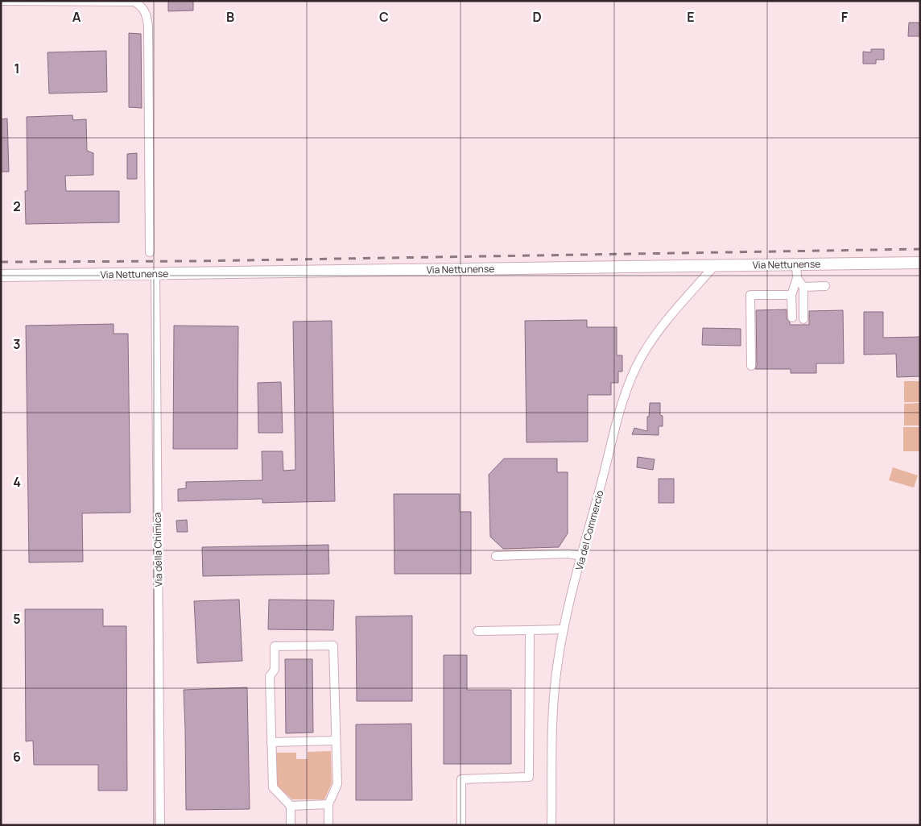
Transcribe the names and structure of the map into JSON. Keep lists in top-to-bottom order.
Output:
{
  "streets": {
    "main road": ["Via Nettunense"],
    "street": ["Via del Commercio", "Via della Chimica"]
  },
  "crossings": [
    ["Via Nettunense", "Via del Commercio"],
    ["Via Nettunense", "Via della Chimica"]
  ],
  "grid": {
    "columns": [
      "A",
      "B",
      "C",
      "D",
      "E",
      "F"
    ],
    "rows": [
      "1",
      "2",
      "3",
      "4",
      "5",
      "6"
    ]
  }
}
